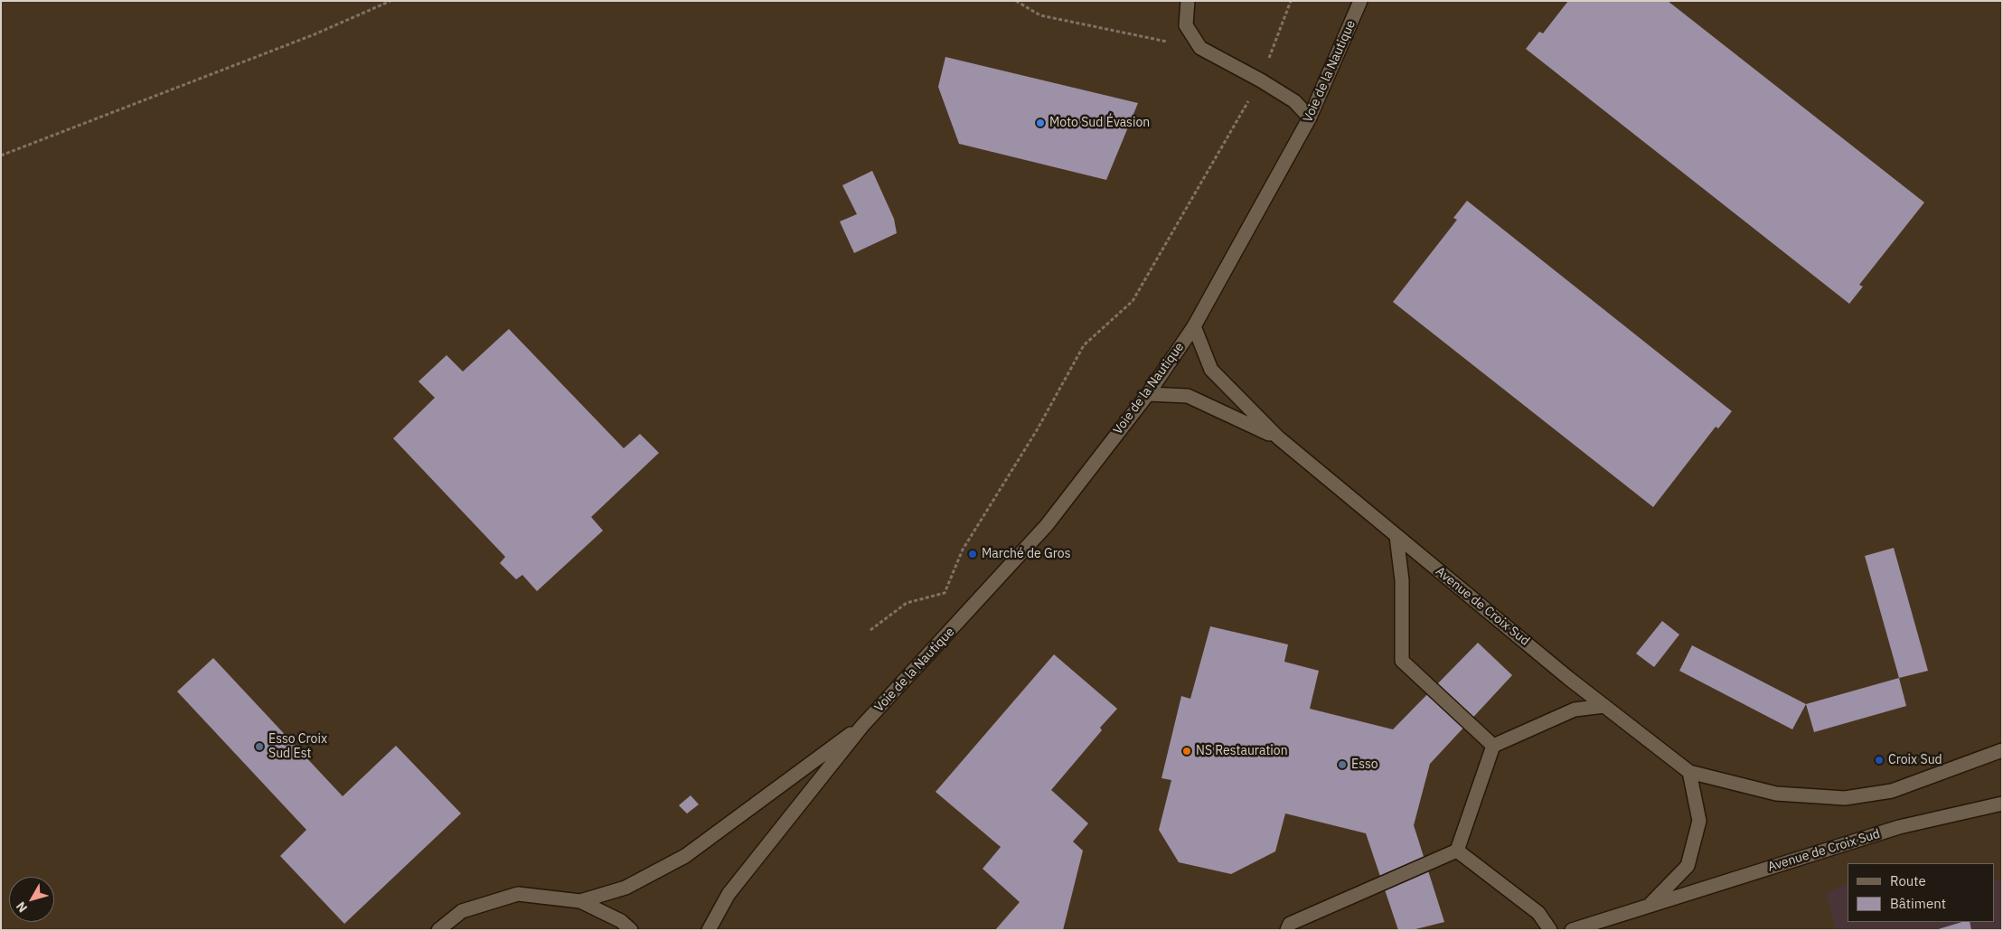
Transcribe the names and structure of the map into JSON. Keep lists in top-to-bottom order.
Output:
{
  "streets": {
    "street": ["Voie de la Nautique", "Avenue de Croix Sud"]
  },
  "crossings": [
    ["Voie de la Nautique", "Avenue de Croix Sud"]
  ],
  "places": [
    "Moto Sud Évasion",
    "Marché de Gros",
    "Esso Croix Sud Est",
    "NS Restauration",
    "Croix Sud",
    "Esso"
  ],
  "legend": ["Route", "Bâtiment"],
  "north": "bottom left"
}
